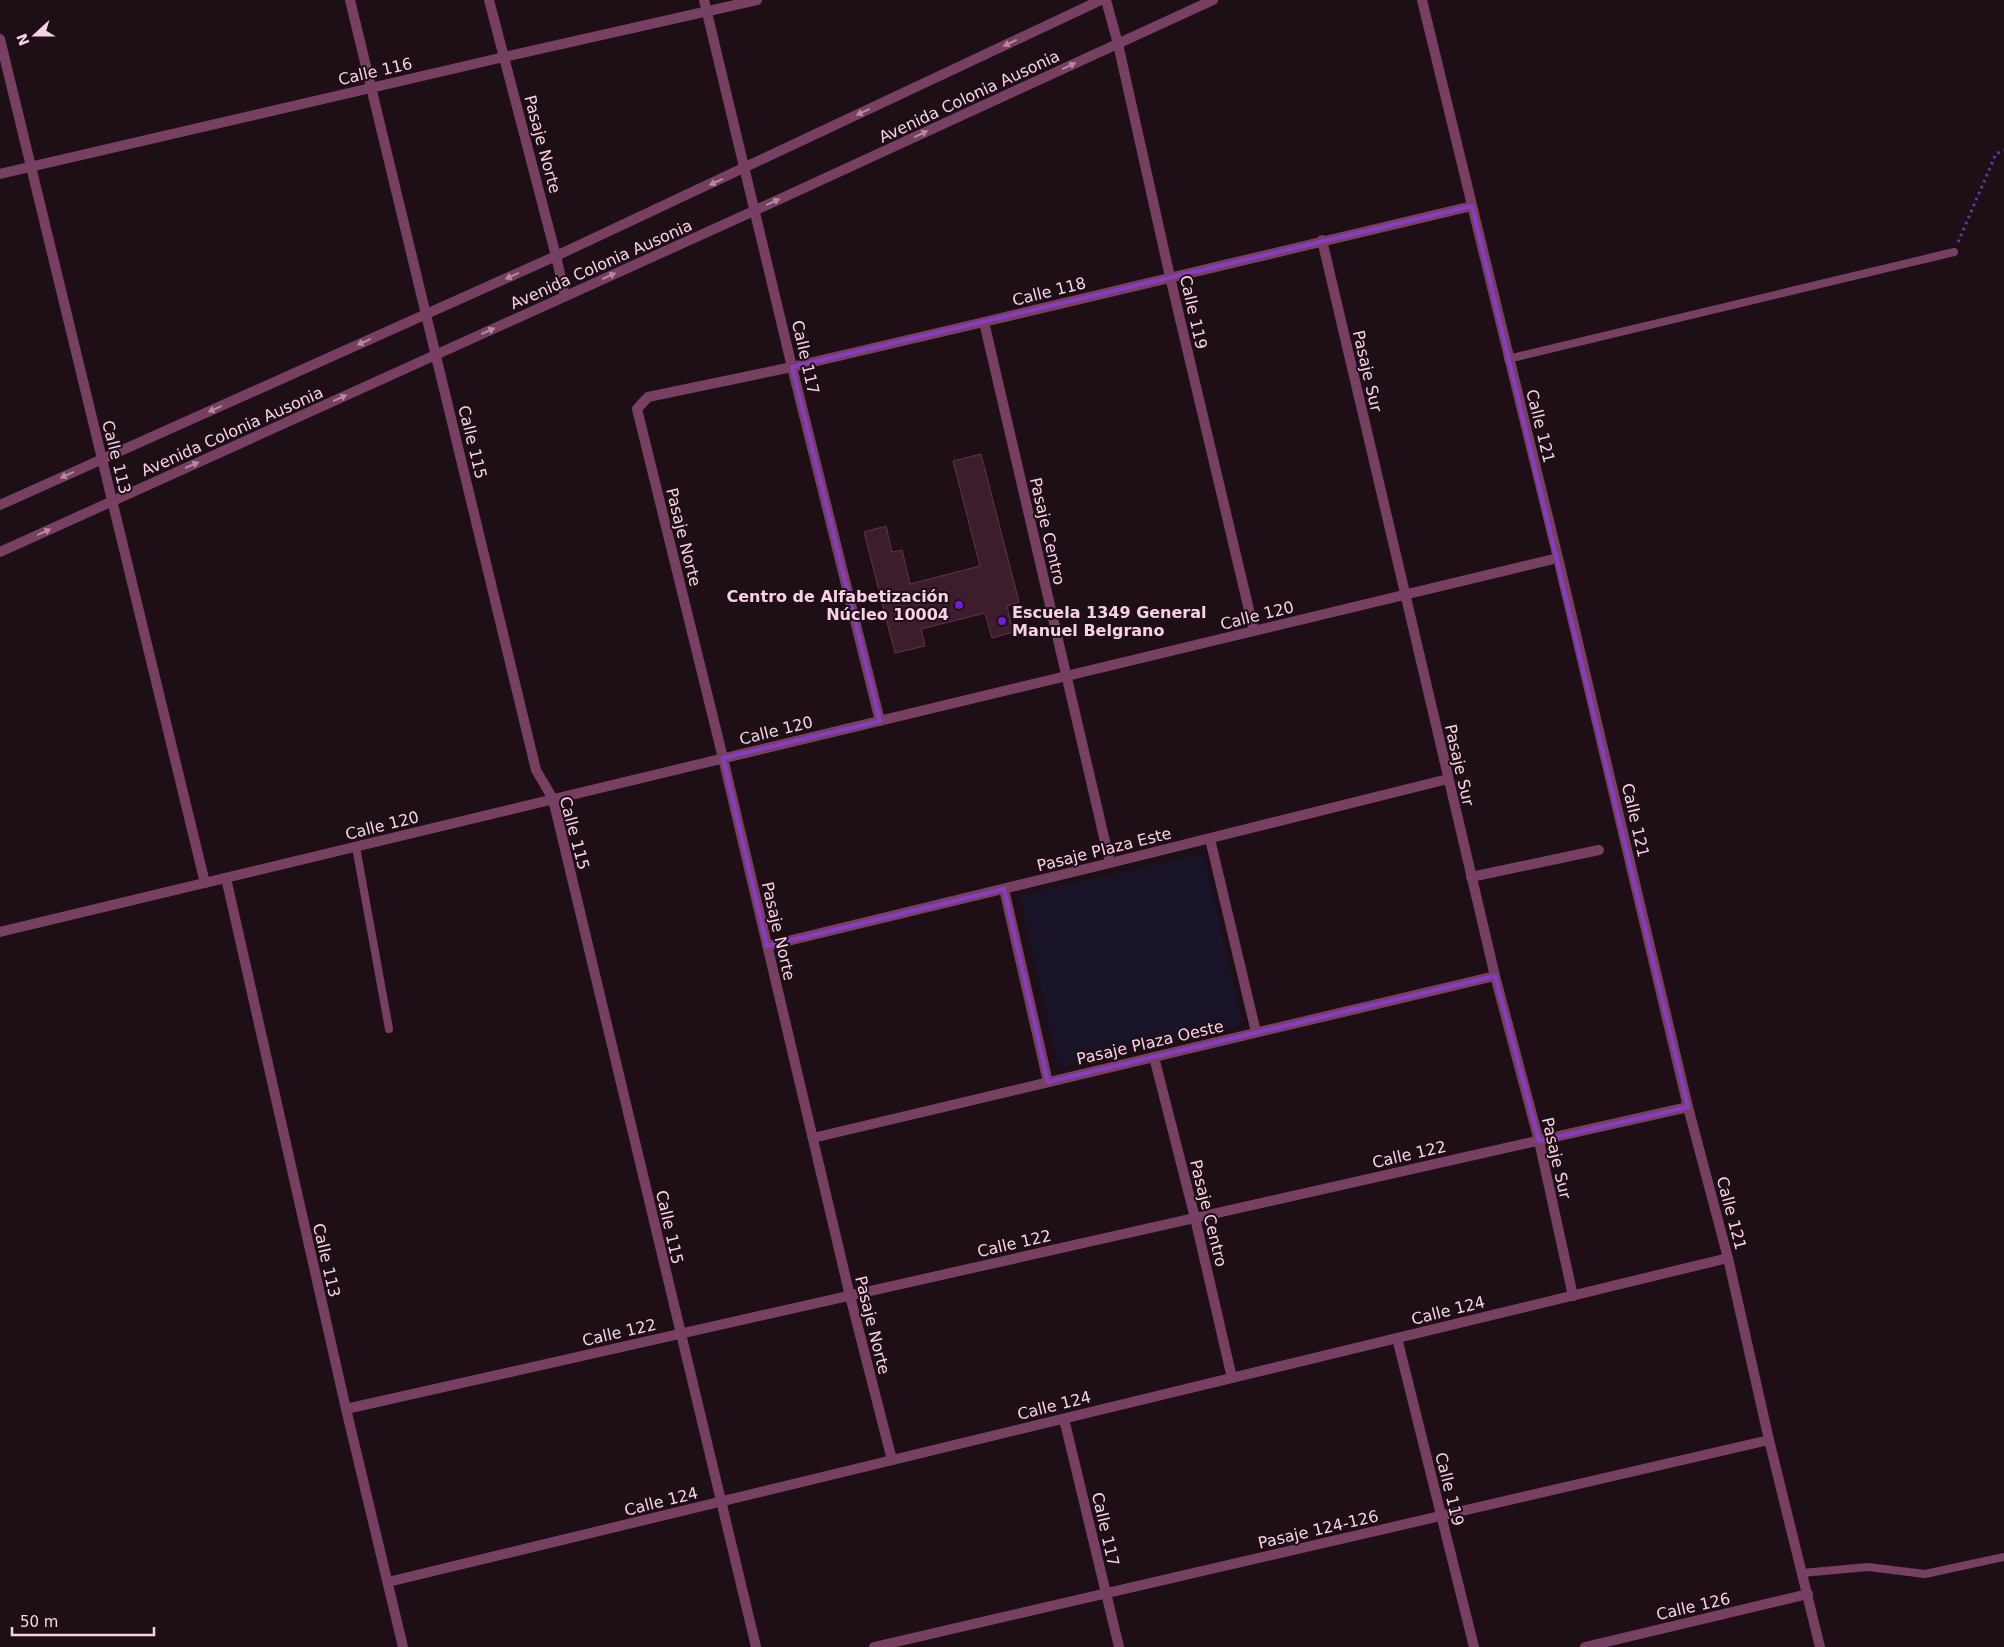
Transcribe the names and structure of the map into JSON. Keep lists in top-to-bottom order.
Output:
{
  "streets": {
    "street": [
      "Calle 116",
      "Avenida Colonia Ausonia",
      "Pasaje Norte",
      "Calle 118",
      "Calle 119",
      "Calle 117",
      "Pasaje Sur",
      "Calle 121",
      "Calle 115",
      "Calle 113",
      "Pasaje Centro",
      "Calle 120",
      "Pasaje Plaza Este",
      "Pasaje Plaza Oeste",
      "Calle 122",
      "Calle 124",
      "Pasaje 124-126",
      "Calle 126"
    ]
  },
  "crossings": [
    ["Calle 116", "Pasaje Norte"],
    ["Calle 116", "Calle 117"],
    ["Calle 116", "Calle 115"],
    ["Calle 116", "Calle 113"],
    ["Avenida Colonia Ausonia", "Pasaje Norte"],
    ["Avenida Colonia Ausonia", "Calle 119"],
    ["Avenida Colonia Ausonia", "Calle 117"],
    ["Avenida Colonia Ausonia", "Calle 115"],
    ["Avenida Colonia Ausonia", "Calle 113"],
    ["Pasaje Norte", "Calle 118"],
    ["Pasaje Norte", "Calle 120"],
    ["Pasaje Norte", "Pasaje Plaza Este"],
    ["Pasaje Norte", "Pasaje Plaza Oeste"],
    ["Pasaje Norte", "Calle 122"],
    ["Pasaje Norte", "Calle 124"],
    ["Calle 118", "Calle 119"],
    ["Calle 118", "Calle 117"],
    ["Calle 118", "Pasaje Sur"],
    ["Calle 118", "Calle 121"],
    ["Calle 118", "Pasaje Centro"],
    ["Calle 119", "Calle 120"],
    ["Calle 119", "Calle 124"],
    ["Calle 119", "Pasaje 124-126"],
    ["Calle 117", "Calle 120"],
    ["Calle 117", "Calle 124"],
    ["Calle 117", "Pasaje 124-126"],
    ["Pasaje Sur", "Calle 120"],
    ["Pasaje Sur", "Pasaje Plaza Este"],
    ["Pasaje Sur", "Pasaje Plaza Oeste"],
    ["Pasaje Sur", "Calle 122"],
    ["Pasaje Sur", "Calle 124"],
    ["Calle 121", "Calle 120"],
    ["Calle 121", "Calle 122"],
    ["Calle 121", "Calle 124"],
    ["Calle 121", "Pasaje 124-126"],
    ["Calle 121", "Calle 126"],
    ["Calle 115", "Calle 120"],
    ["Calle 115", "Calle 122"],
    ["Calle 115", "Calle 124"],
    ["Calle 113", "Calle 120"],
    ["Calle 113", "Calle 122"],
    ["Calle 113", "Calle 124"],
    ["Pasaje Centro", "Calle 120"],
    ["Pasaje Centro", "Pasaje Plaza Este"],
    ["Pasaje Centro", "Pasaje Plaza Oeste"],
    ["Pasaje Centro", "Calle 122"],
    ["Pasaje Centro", "Calle 124"]
  ],
  "places": ["Centro de Alfabetización Núcleo 10004", "Escuela 1349 General Manuel Belgrano"],
  "scale_bar": "50 m",
  "north": "left"
}
